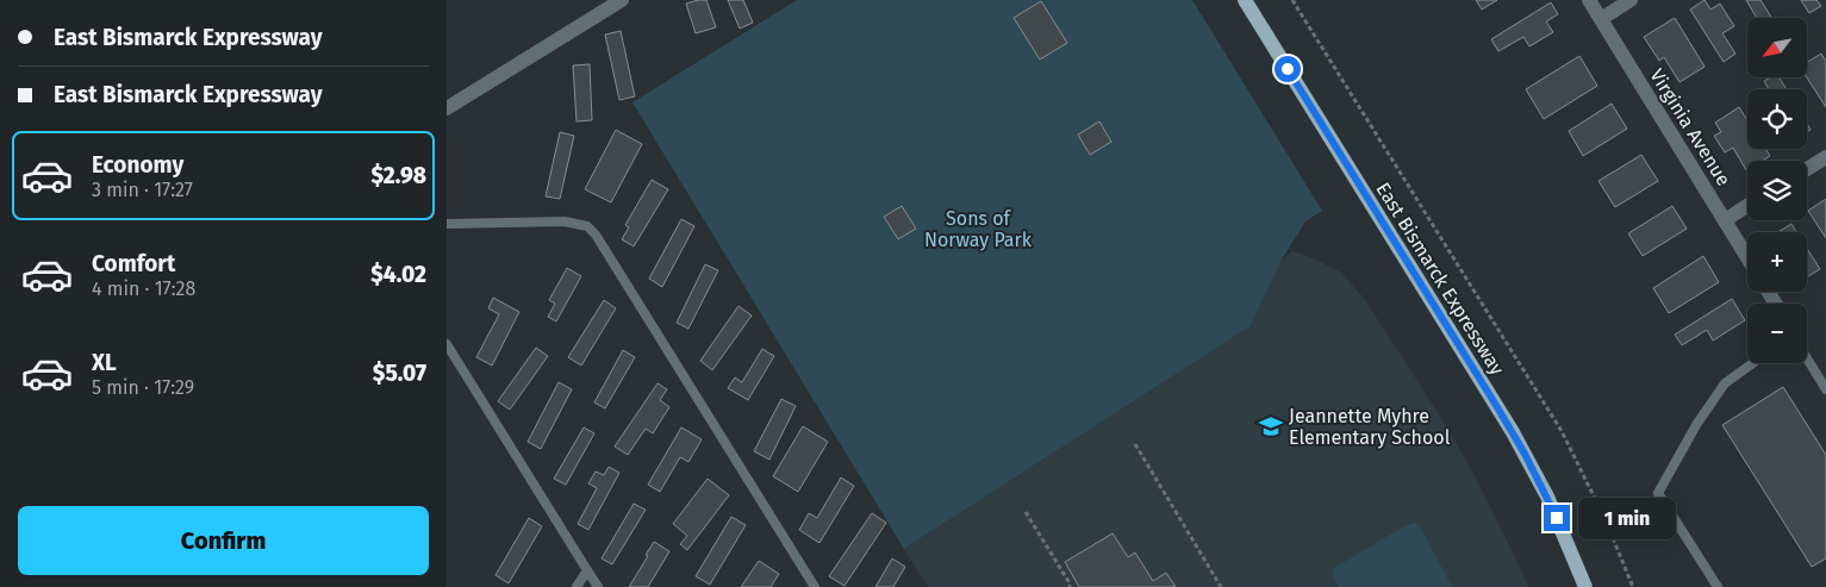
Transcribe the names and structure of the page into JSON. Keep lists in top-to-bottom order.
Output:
{
  "streets": {
    "main road": ["East Bismarck Expressway"],
    "street": ["Virginia Avenue"]
  },
  "parks": ["Sons of Norway Park"],
  "places": {
    "school or university": ["Jeannette Myhre Elementary School"]
  },
  "north": "bottom left",
  "page": {
    "banner": ["East Bismarck Expressway", "East Bismarck Expressway"],
    "map_buttons": ["+", "−"],
    "list": [
      {
        "name": "Economy",
        "note": "3 min · 17:27",
        "value": "$2.98"
      },
      {
        "name": "Comfort",
        "note": "4 min · 17:28",
        "value": "$4.02"
      },
      {
        "name": "XL",
        "note": "5 min · 17:29",
        "value": "$5.07"
      }
    ],
    "buttons": "Confirm",
    "bubble": "1 min"
  }
}
